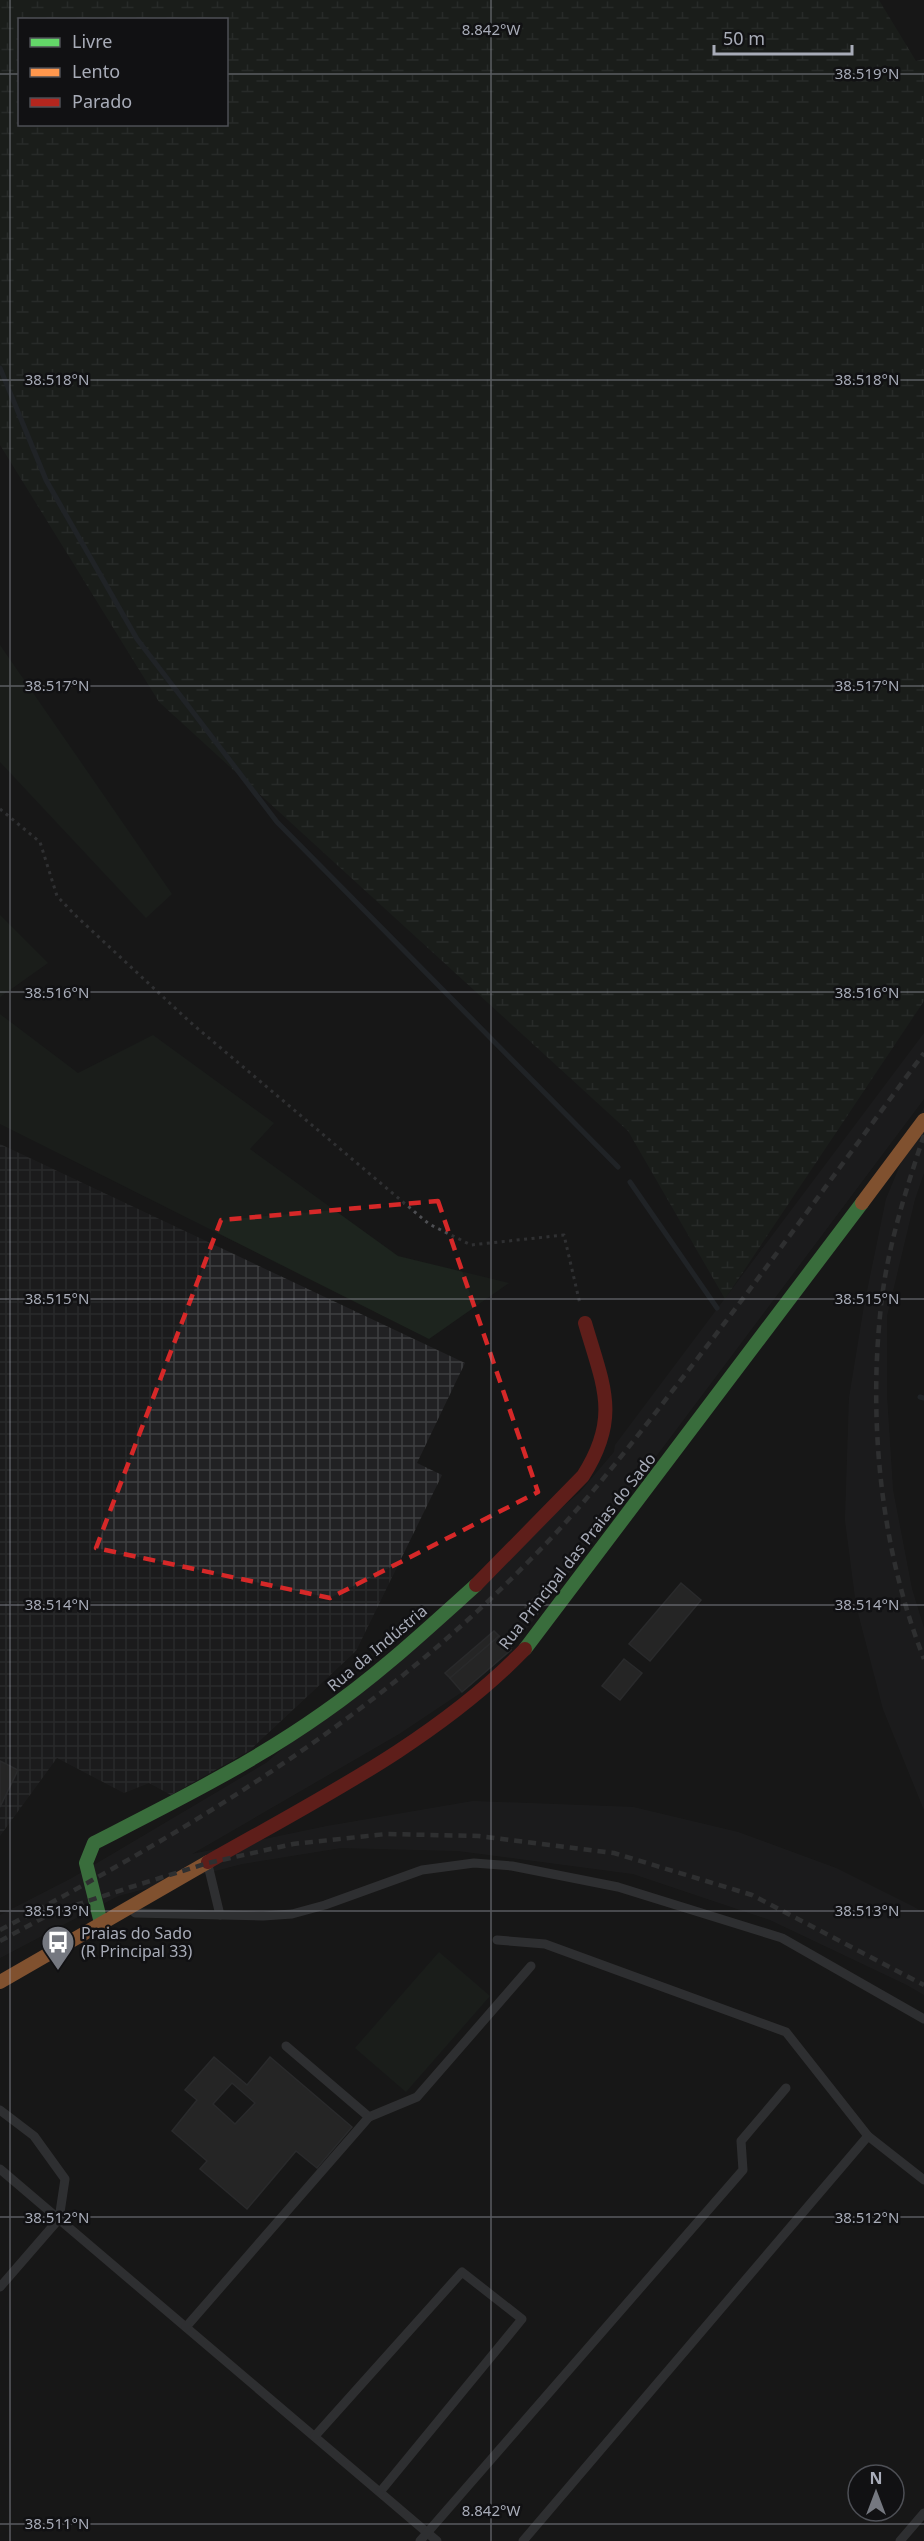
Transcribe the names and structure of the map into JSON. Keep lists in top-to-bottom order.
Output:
{
  "streets": {
    "street": ["Rua Principal das Praias do Sado", "Rua da Indústria"]
  },
  "crossings": [
    ["Rua Principal das Praias do Sado", "Rua da Indústria"]
  ],
  "places": {
    "bus stop": ["Praias do Sado (R Principal 33)"]
  },
  "legend": ["Livre", "Lento", "Parado"],
  "scale_bar": "50 m",
  "north": "top",
  "coordinates": [
    "8.842°W",
    "38.519°N",
    "38.518°N",
    "38.517°N",
    "38.516°N",
    "38.515°N",
    "38.514°N",
    "38.513°N",
    "38.512°N",
    "38.511°N"
  ]
}
